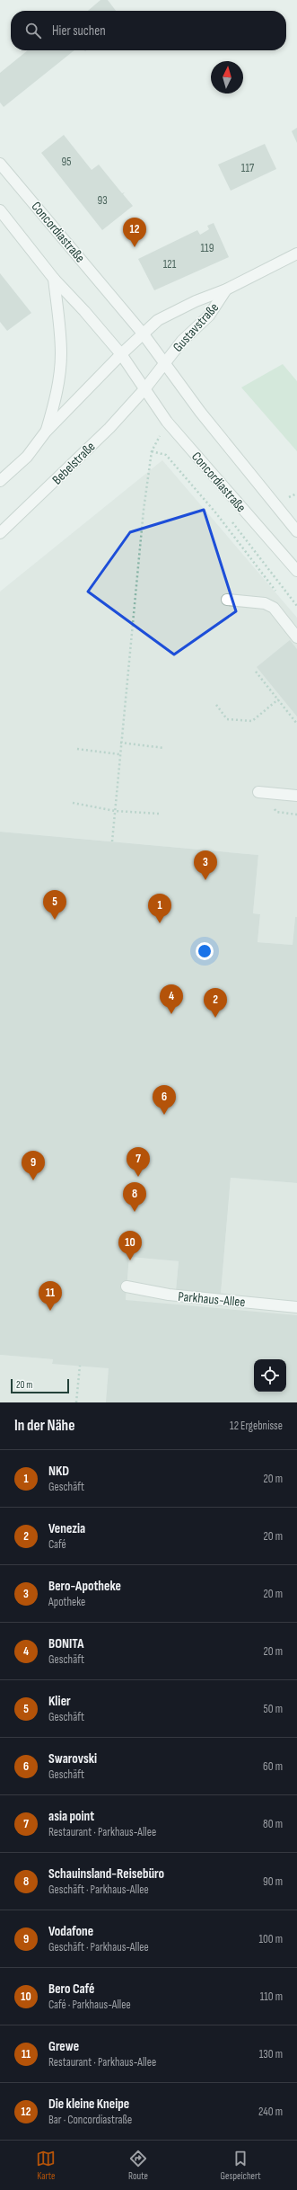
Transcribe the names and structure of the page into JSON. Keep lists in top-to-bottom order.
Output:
{
  "streets": {
    "street": [
      "Concordiastraße",
      "Gustavstraße",
      "Bebelstraße",
      "Parkhaus-Allee"
    ]
  },
  "crossings": [
    ["Concordiastraße", "Gustavstraße"],
    ["Concordiastraße", "Bebelstraße"]
  ],
  "house_numbers": [
    "95",
    "117",
    "93",
    "119",
    "121"
  ],
  "scale_bar": "20 m",
  "north": "top",
  "page": {
    "search": "Hier suchen",
    "pins": [
      "12",
      "3",
      "5",
      "1",
      "4",
      "2",
      "6",
      "7",
      "9",
      "8",
      "10",
      "11"
    ],
    "scale": "20 m",
    "heading": ["In der Nähe", "12 Ergebnisse"],
    "list": [
      {
        "mark": "1",
        "name": "NKD",
        "note": "Geschäft",
        "value": "20 m"
      },
      {
        "mark": "2",
        "name": "Venezia",
        "note": "Café",
        "value": "20 m"
      },
      {
        "mark": "3",
        "name": "Bero-Apotheke",
        "note": "Apotheke",
        "value": "20 m"
      },
      {
        "mark": "4",
        "name": "BONITA",
        "note": "Geschäft",
        "value": "20 m"
      },
      {
        "mark": "5",
        "name": "Klier",
        "note": "Geschäft",
        "value": "50 m"
      },
      {
        "mark": "6",
        "name": "Swarovski",
        "note": "Geschäft",
        "value": "60 m"
      },
      {
        "mark": "7",
        "name": "asia point",
        "note": "Restaurant · Parkhaus-Allee",
        "value": "80 m"
      },
      {
        "mark": "8",
        "name": "Schauinsland-Reisebüro",
        "note": "Geschäft · Parkhaus-Allee",
        "value": "90 m"
      },
      {
        "mark": "9",
        "name": "Vodafone",
        "note": "Geschäft · Parkhaus-Allee",
        "value": "100 m"
      },
      {
        "mark": "10",
        "name": "Bero Café",
        "note": "Café · Parkhaus-Allee",
        "value": "110 m"
      },
      {
        "mark": "11",
        "name": "Grewe",
        "note": "Restaurant · Parkhaus-Allee",
        "value": "130 m"
      },
      {
        "mark": "12",
        "name": "Die kleine Kneipe",
        "note": "Bar · Concordiastraße",
        "value": "240 m"
      }
    ],
    "nav": ["Karte", "Route", "Gespeichert"]
  }
}
